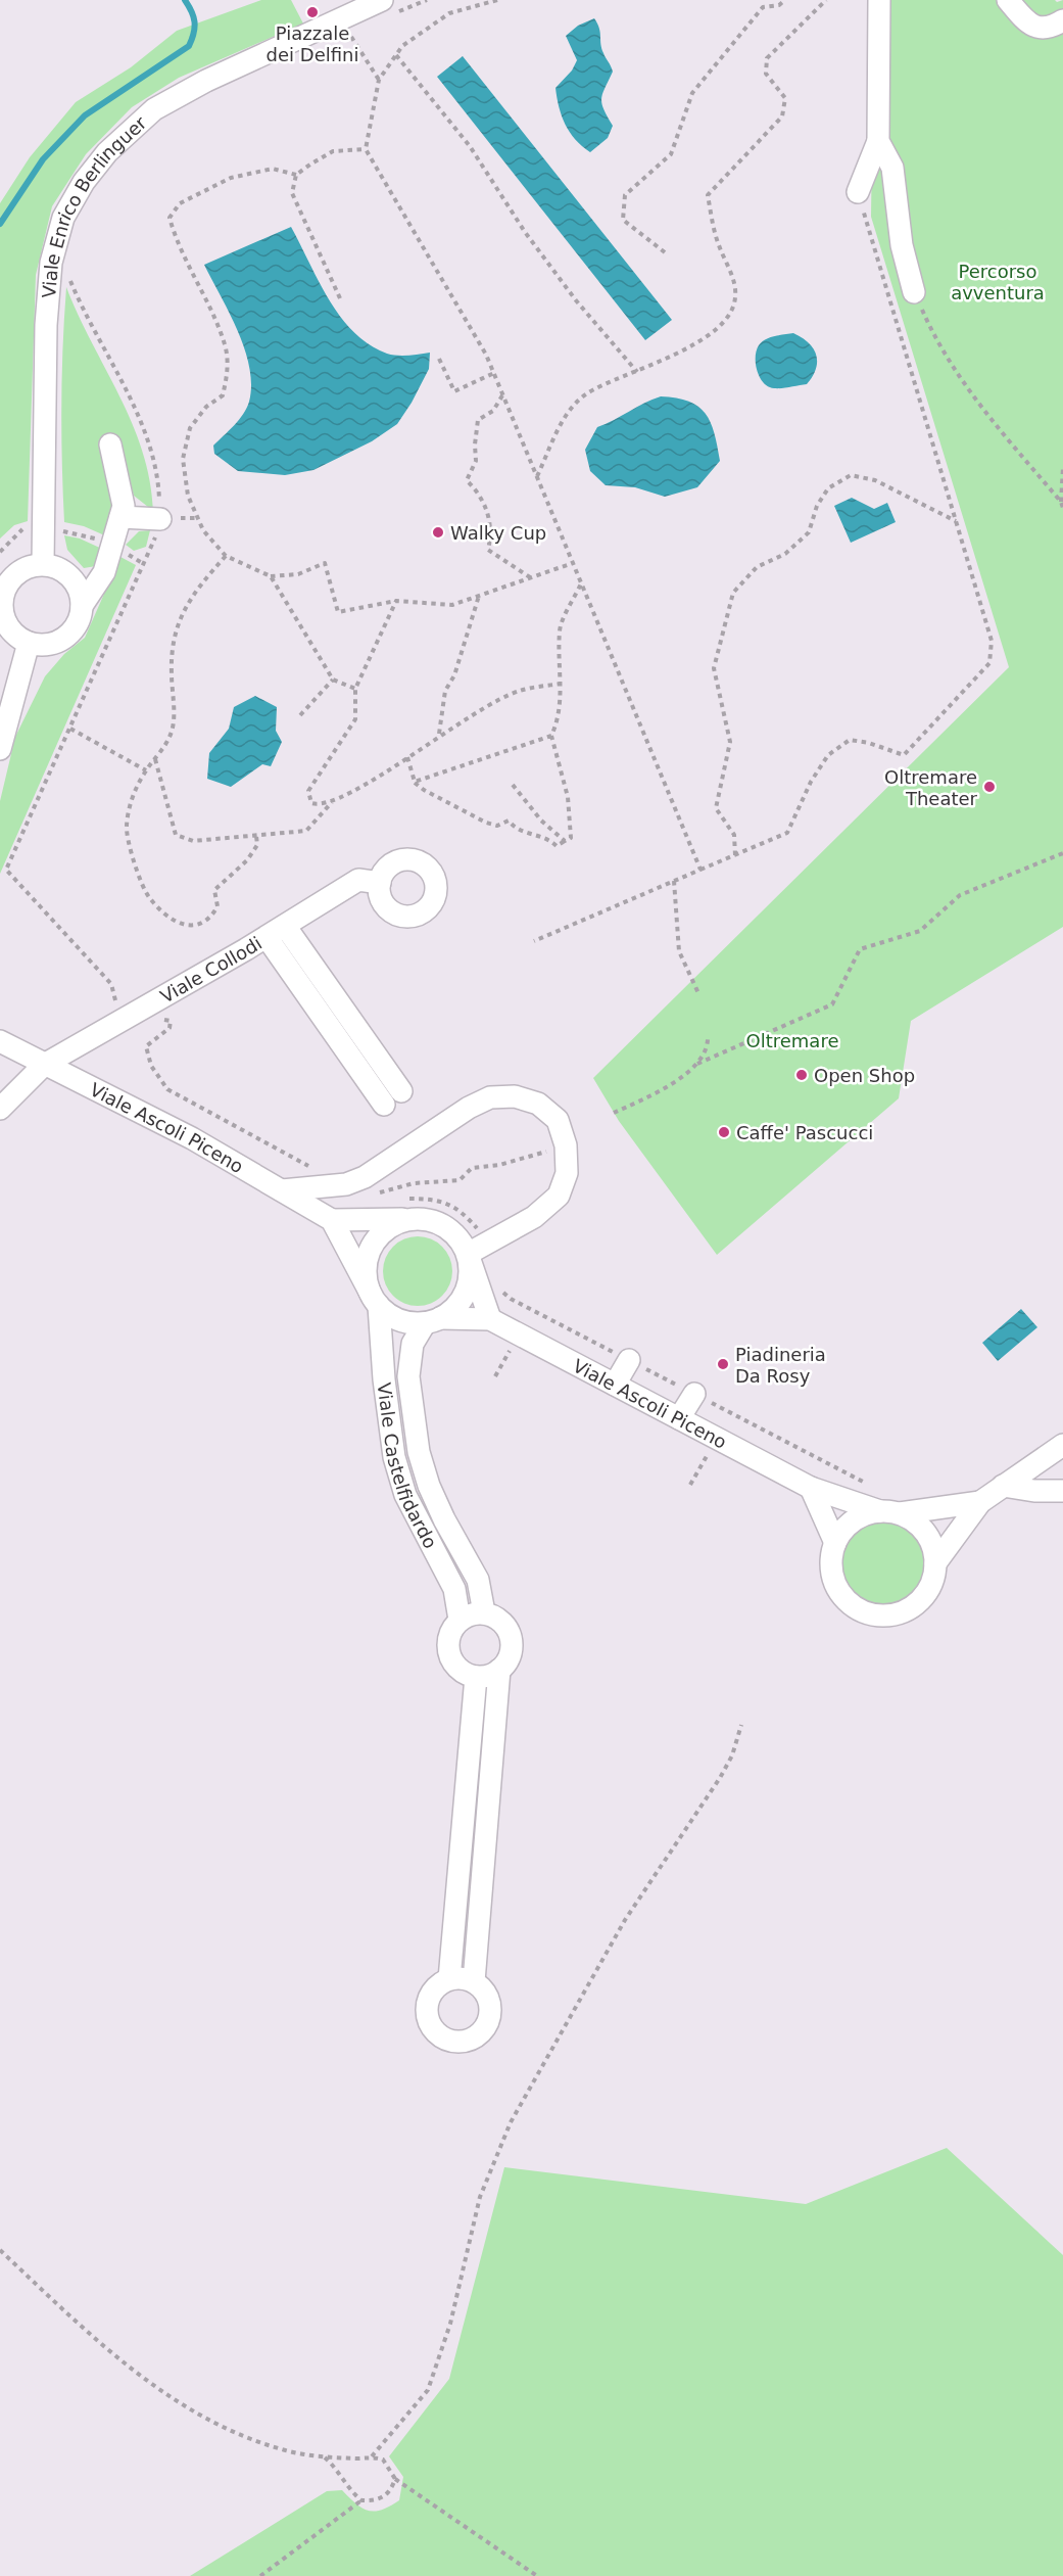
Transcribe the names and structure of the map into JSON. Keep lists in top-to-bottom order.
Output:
{
  "streets": {
    "street": [
      "Viale Enrico Berlinguer",
      "Viale Collodi",
      "Viale Ascoli Piceno",
      "Viale Castelfidardo"
    ]
  },
  "crossings": [
    ["Viale Collodi", "Viale Ascoli Piceno"],
    ["Viale Ascoli Piceno", "Viale Castelfidardo"]
  ],
  "parks": ["Percorso avventura", "Oltremare"],
  "places": [
    "Piazzale dei Delfini",
    "Walky Cup",
    "Oltremare Theater",
    "Open Shop",
    "Caffe' Pascucci",
    "Piadineria Da Rosy"
  ]
}
